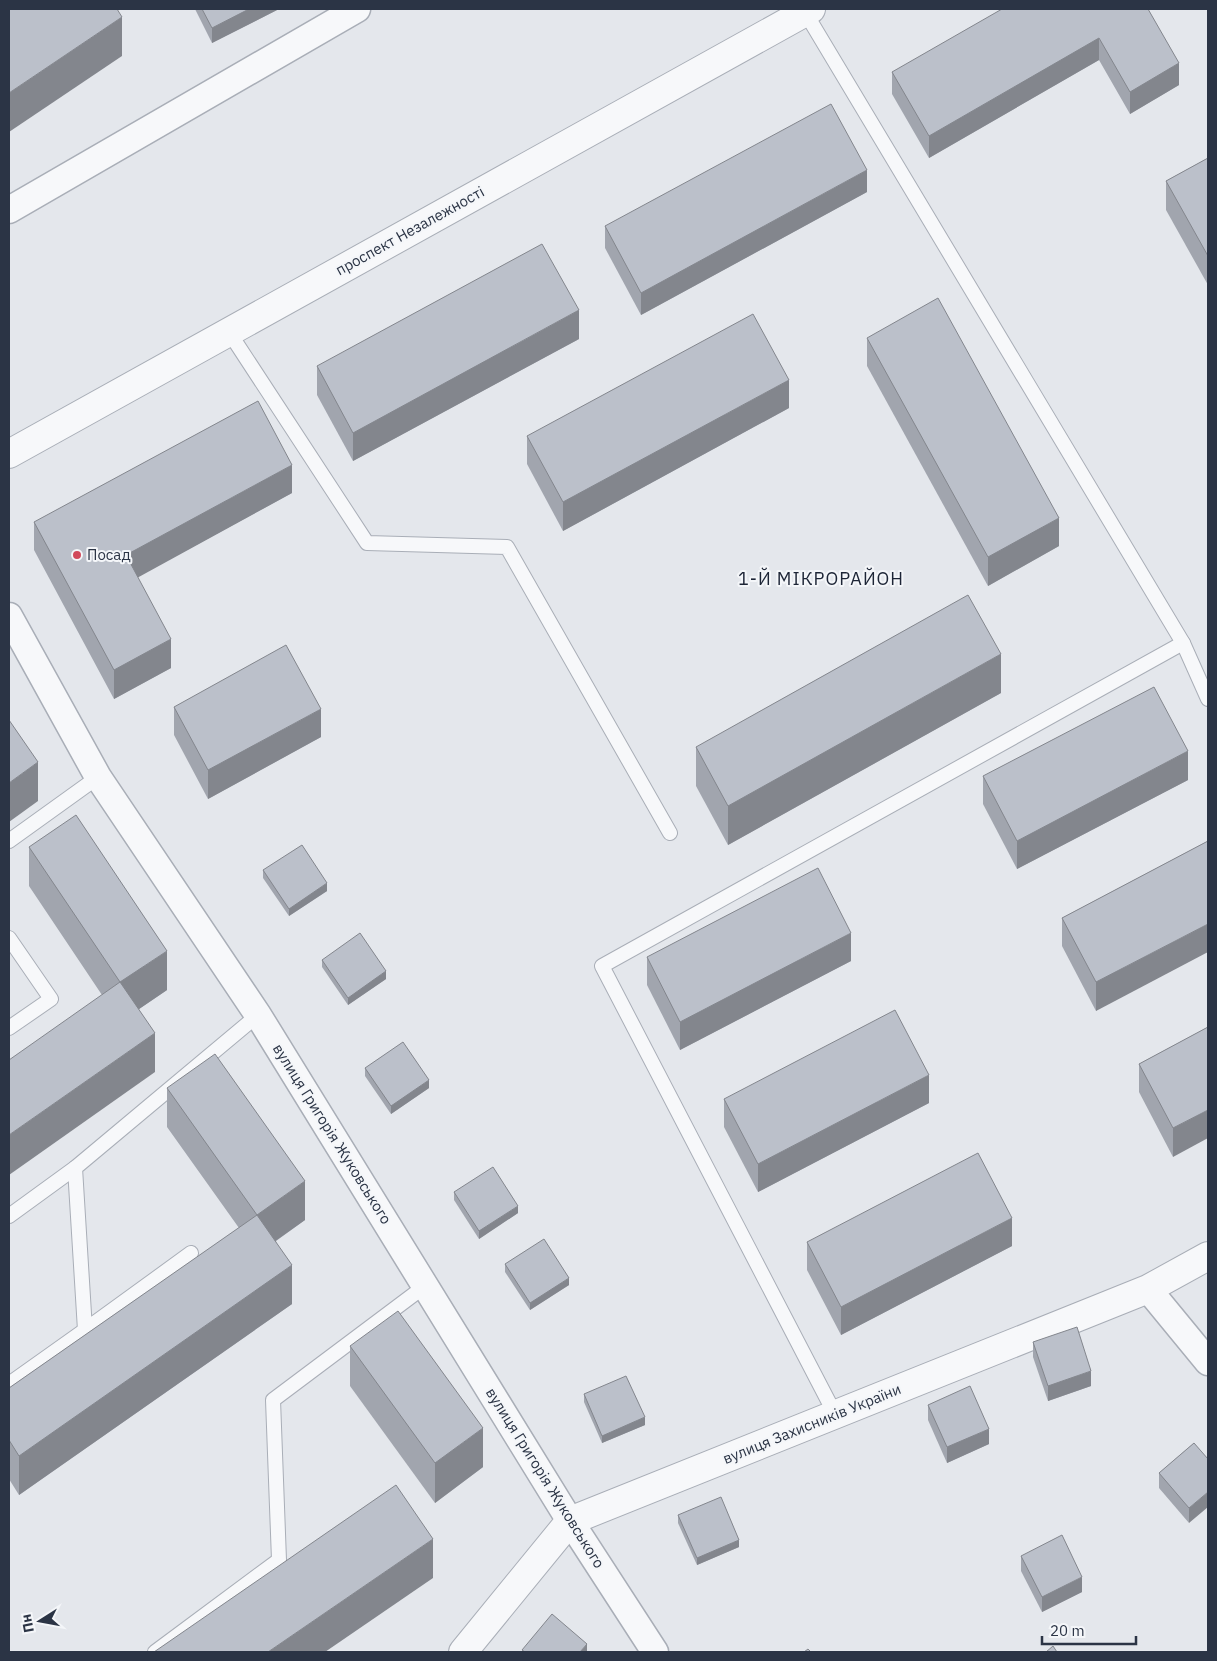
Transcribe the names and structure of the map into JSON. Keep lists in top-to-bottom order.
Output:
{
  "streets": {
    "street": ["проспект Незалежності", "вулиця Григорія Жуковського", "вулиця Захисників України"]
  },
  "crossings": [
    ["вулиця Григорія Жуковського", "вулиця Захисників України"]
  ],
  "districts": ["1-Й МІКРОРАЙОН"],
  "places": ["Посад"],
  "scale_bar": "20 m",
  "north": "left"
}
